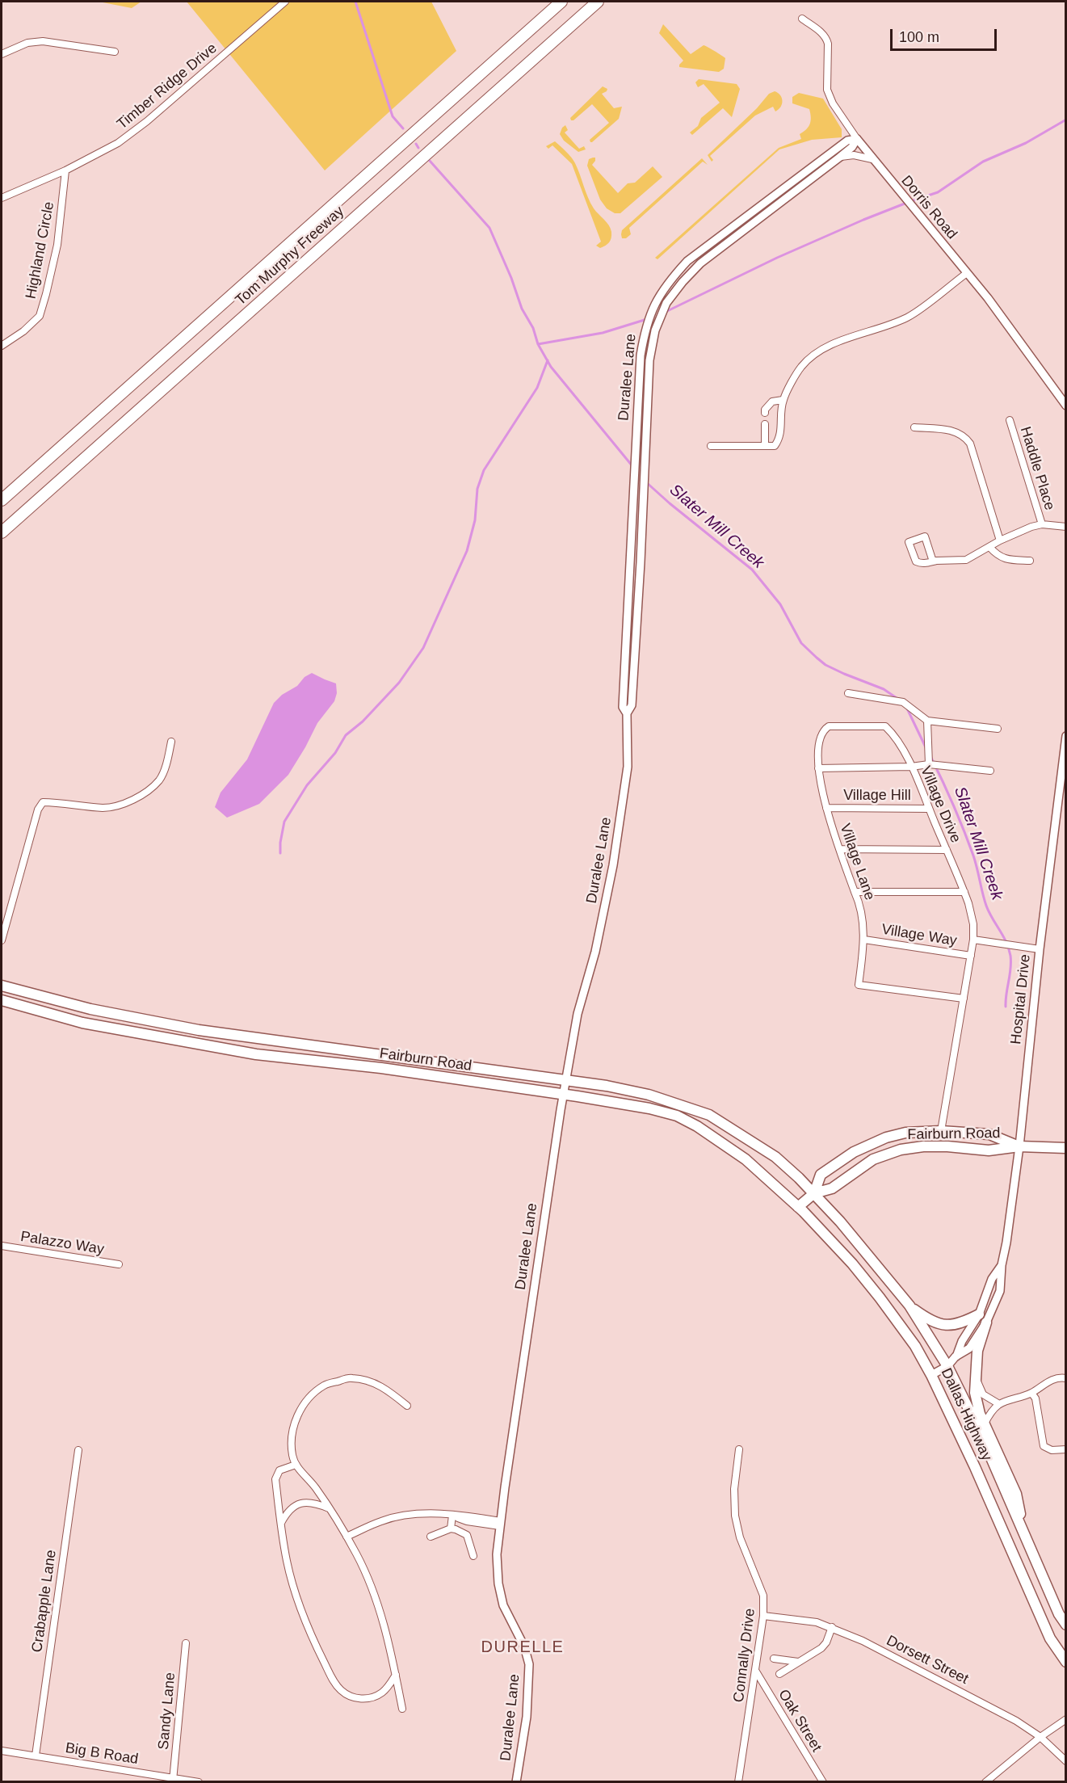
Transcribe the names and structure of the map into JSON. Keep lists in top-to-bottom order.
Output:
{
  "streets": {
    "highway": ["Tom Murphy Freeway"],
    "main road": ["Fairburn Road", "Dallas Highway"],
    "street": [
      "Timber Ridge Drive",
      "Dorris Road",
      "Highland Circle",
      "Duralee Lane",
      "Haddle Place",
      "Village Hill",
      "Village Drive",
      "Village Lane",
      "Village Way",
      "Hospital Drive",
      "Palazzo Way",
      "Crabapple Lane",
      "Connally Drive",
      "Dorsett Street",
      "Sandy Lane",
      "Oak Street",
      "Big B Road"
    ]
  },
  "crossings": [
    ["Timber Ridge Drive", "Highland Circle"],
    ["Dorris Road", "Duralee Lane"],
    ["Duralee Lane", "Fairburn Road"],
    ["Village Hill", "Village Drive"],
    ["Village Hill", "Village Lane"],
    ["Village Drive", "Village Lane"],
    ["Village Drive", "Village Way"],
    ["Village Drive", "Fairburn Road"],
    ["Village Lane", "Village Way"],
    ["Hospital Drive", "Fairburn Road"],
    ["Hospital Drive", "Dallas Highway"],
    ["Fairburn Road", "Dallas Highway"],
    ["Crabapple Lane", "Big B Road"],
    ["Connally Drive", "Dorsett Street"],
    ["Connally Drive", "Oak Street"],
    ["Sandy Lane", "Big B Road"]
  ],
  "districts": ["DURELLE"],
  "water": ["Slater Mill Creek"],
  "scale_bar": "100 m"
}
